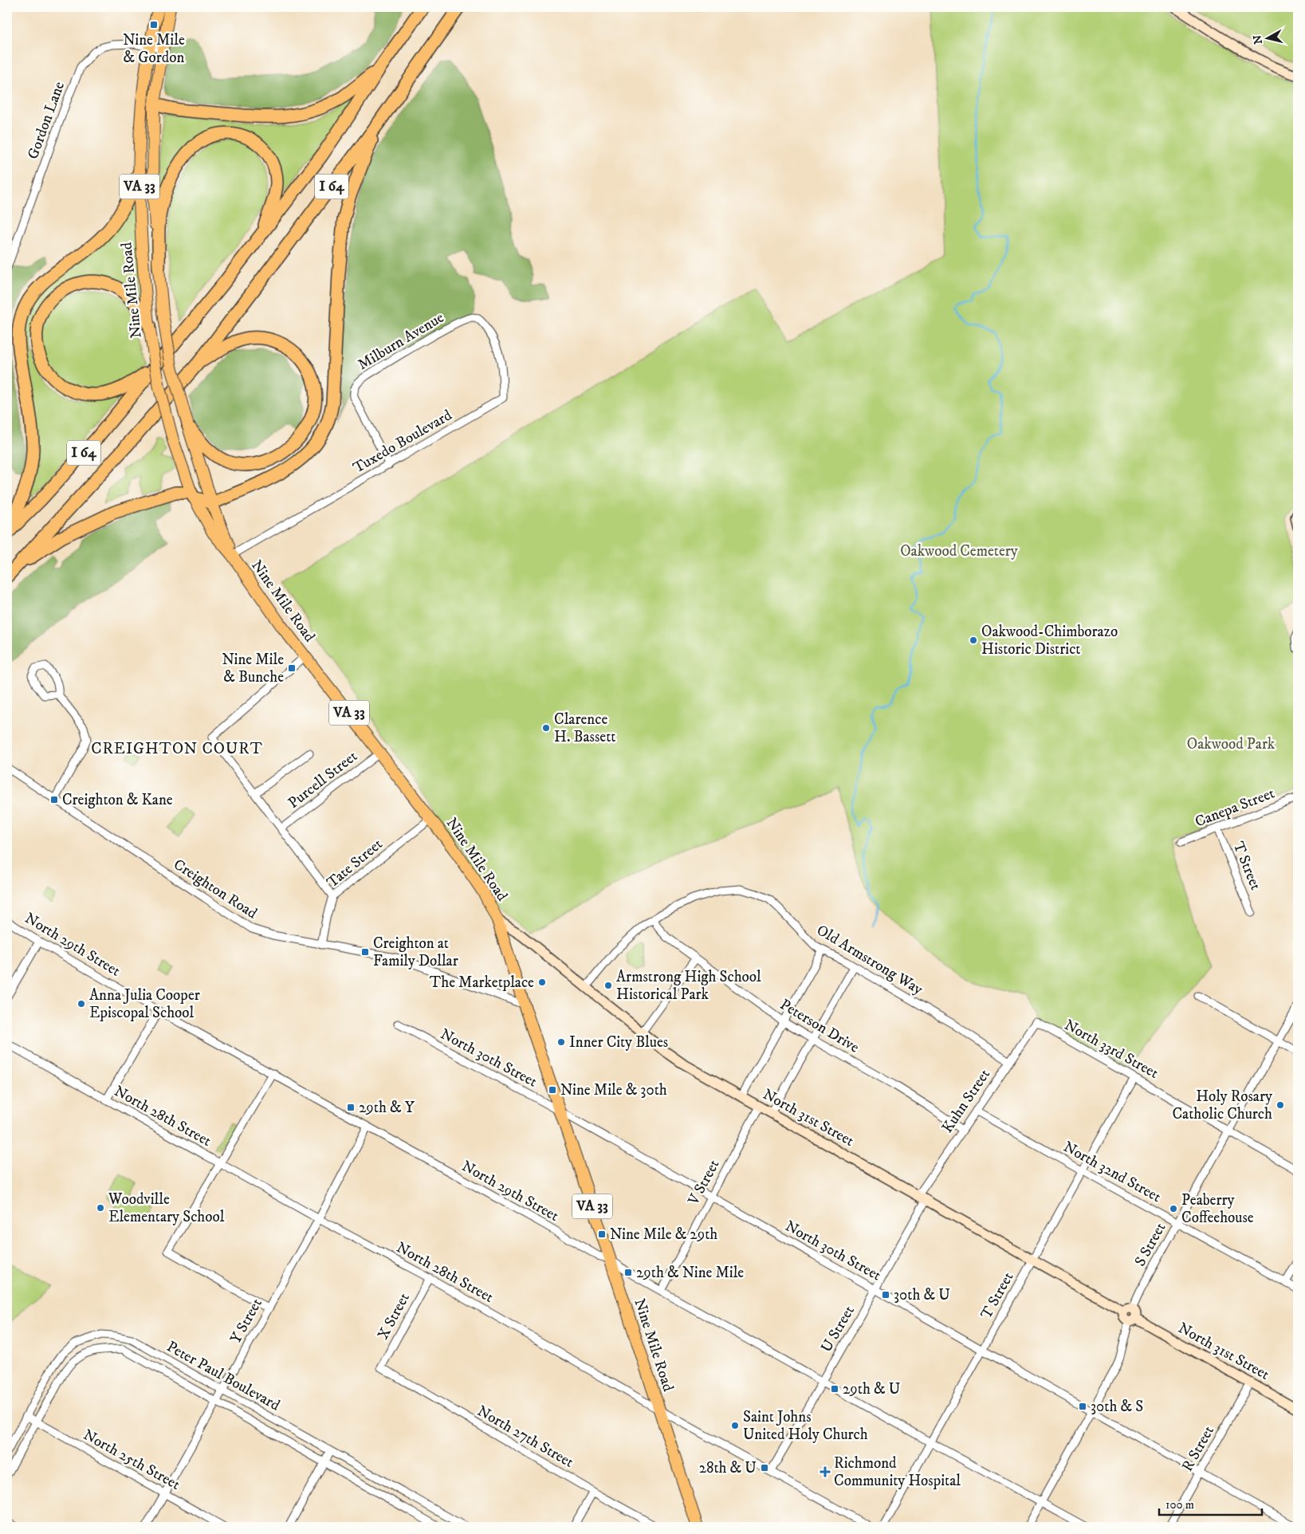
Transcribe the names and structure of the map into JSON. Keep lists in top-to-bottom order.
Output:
{
  "streets": {
    "highway": ["I 64"],
    "main road": ["VA 33", "Nine Mile Road"],
    "street": [
      "Gordon Lane",
      "Milburn Avenue",
      "Tuxedo Boulevard",
      "Purcell Street",
      "Canepa Street",
      "Tate Street",
      "T Street",
      "Creighton Road",
      "North 29th Street",
      "Old Armstrong Way",
      "Peterson Drive",
      "North 33rd Street",
      "North 30th Street",
      "Kuhn Street",
      "North 28th Street",
      "North 31st Street",
      "North 32nd Street",
      "V Street",
      "S Street",
      "X Street",
      "Y Street",
      "U Street",
      "Peter Paul Boulevard",
      "North 27th Street",
      "R Street",
      "North 25th Street"
    ]
  },
  "crossings": [
    ["Gordon Lane", "Nine Mile Road"],
    ["Nine Mile Road", "Tuxedo Boulevard"],
    ["Nine Mile Road", "Purcell Street"],
    ["Nine Mile Road", "Tate Street"],
    ["Nine Mile Road", "Creighton Road"],
    ["Nine Mile Road", "North 29th Street"],
    ["Nine Mile Road", "North 30th Street"],
    ["Nine Mile Road", "North 28th Street"],
    ["Nine Mile Road", "North 31st Street"],
    ["Milburn Avenue", "Tuxedo Boulevard"],
    ["Canepa Street", "T Street"],
    ["Tate Street", "Creighton Road"],
    ["T Street", "North 29th Street"],
    ["T Street", "North 33rd Street"],
    ["T Street", "North 30th Street"],
    ["T Street", "North 31st Street"],
    ["T Street", "North 32nd Street"],
    ["North 29th Street", "V Street"],
    ["North 29th Street", "S Street"],
    ["North 29th Street", "Y Street"],
    ["North 29th Street", "U Street"],
    ["Old Armstrong Way", "Peterson Drive"],
    ["Old Armstrong Way", "Kuhn Street"],
    ["Old Armstrong Way", "North 31st Street"],
    ["Peterson Drive", "Kuhn Street"],
    ["North 33rd Street", "Kuhn Street"],
    ["North 33rd Street", "S Street"],
    ["North 30th Street", "V Street"],
    ["North 30th Street", "S Street"],
    ["North 30th Street", "U Street"],
    ["North 30th Street", "R Street"],
    ["Kuhn Street", "North 31st Street"],
    ["Kuhn Street", "North 32nd Street"],
    ["Kuhn Street", "U Street"],
    ["North 28th Street", "X Street"],
    ["North 28th Street", "Y Street"],
    ["North 28th Street", "U Street"],
    ["North 31st Street", "V Street"],
    ["North 31st Street", "S Street"],
    ["North 31st Street", "U Street"],
    ["North 31st Street", "R Street"],
    ["North 32nd Street", "S Street"],
    ["X Street", "North 27th Street"],
    ["Y Street", "Peter Paul Boulevard"],
    ["Y Street", "North 25th Street"],
    ["Peter Paul Boulevard", "North 25th Street"]
  ],
  "districts": ["CREIGHTON COURT"],
  "parks": ["Oakwood Cemetery", "Oakwood Park"],
  "places": {
    "transit": [
      "Nine Mile & Gordon",
      "Nine Mile & Bunche",
      "Creighton & Kane",
      "Creighton at Family Dollar",
      "Nine Mile & 30th",
      "29th & Y",
      "Nine Mile & 29th",
      "29th & Nine Mile",
      "30th & U",
      "29th & U",
      "30th & S",
      "28th & U"
    ],
    "other": [
      "Oakwood-Chimborazo Historic District",
      "Clarence H. Bassett",
      "The Marketplace",
      "Armstrong High School Historical Park",
      "Anna Julia Cooper Episcopal School",
      "Inner City Blues",
      "Holy Rosary Catholic Church",
      "Woodville Elementary School",
      "Peaberry Coffeehouse",
      "Saint Johns United Holy Church"
    ],
    "health": ["Richmond Community Hospital"]
  },
  "scale_bar": "100 m",
  "north": "left"
}
